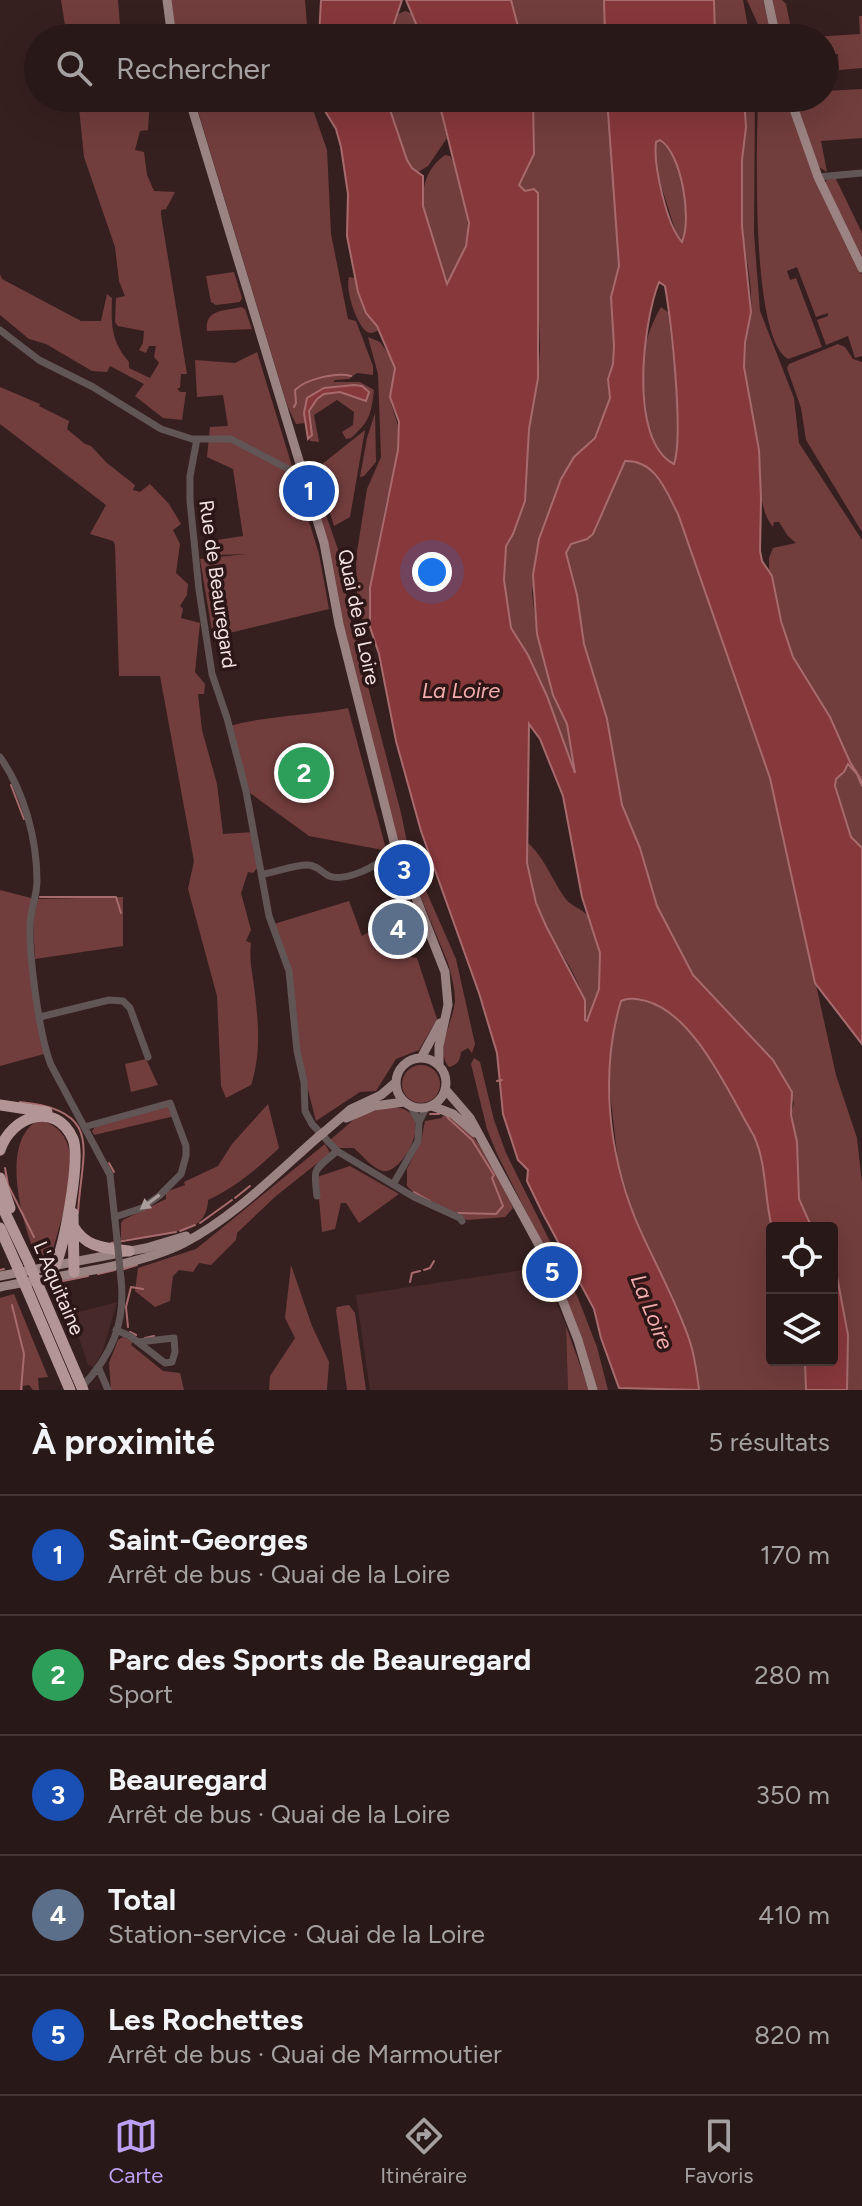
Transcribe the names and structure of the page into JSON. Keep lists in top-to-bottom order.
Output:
{
  "streets": {
    "highway": ["L'Aquitaine"],
    "main road": ["Quai de la Loire"],
    "street": ["Rue de Beauregard"]
  },
  "water": ["La Loire"],
  "page": {
    "search": "Rechercher",
    "pins": [
      "1",
      "2",
      "3",
      "4",
      "5"
    ],
    "heading": ["À proximité", "5 résultats"],
    "list": [
      {
        "mark": "1",
        "name": "Saint-Georges",
        "note": "Arrêt de bus · Quai de la Loire",
        "value": "170 m"
      },
      {
        "mark": "2",
        "name": "Parc des Sports de Beauregard",
        "note": "Sport",
        "value": "280 m"
      },
      {
        "mark": "3",
        "name": "Beauregard",
        "note": "Arrêt de bus · Quai de la Loire",
        "value": "350 m"
      },
      {
        "mark": "4",
        "name": "Total",
        "note": "Station-service · Quai de la Loire",
        "value": "410 m"
      },
      {
        "mark": "5",
        "name": "Les Rochettes",
        "note": "Arrêt de bus · Quai de Marmoutier",
        "value": "820 m"
      }
    ],
    "nav": ["Carte", "Itinéraire", "Favoris"]
  }
}
